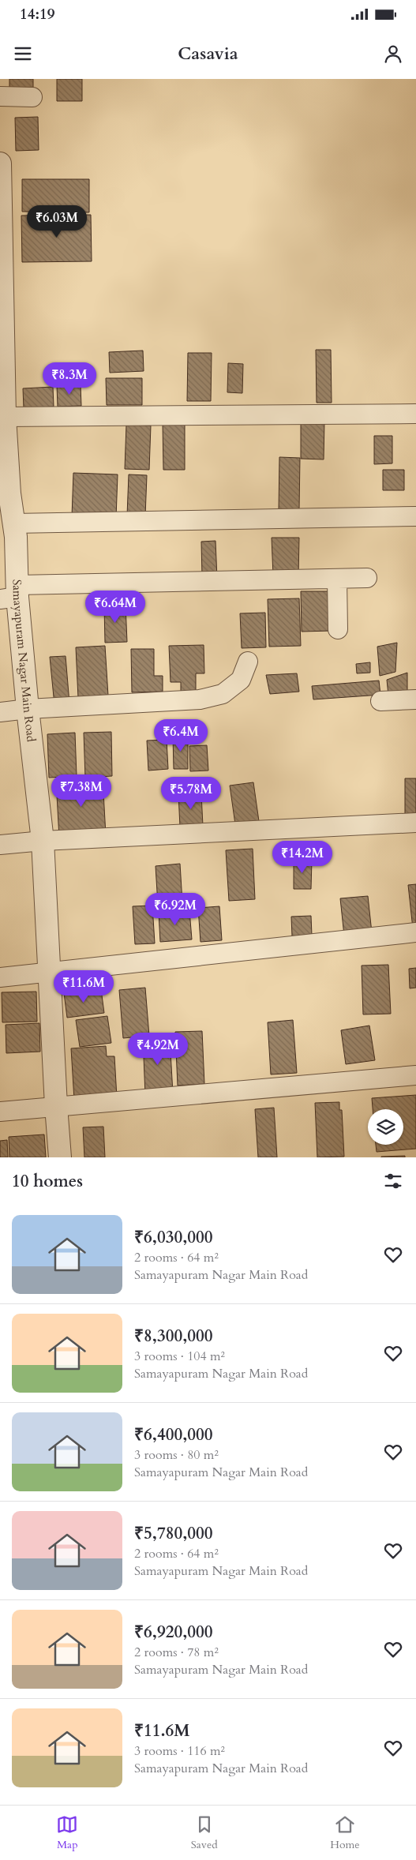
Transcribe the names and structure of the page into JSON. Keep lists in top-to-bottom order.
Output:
{
  "streets": {
    "street": ["Samayapuram Nagar Main Road"]
  },
  "page": {
    "status": "14:19",
    "header": "Casavia",
    "price": [
      "₹6.03M",
      "₹8.3M",
      "₹6.64M",
      "₹6.4M",
      "₹7.38M",
      "₹5.78M",
      "₹14.2M",
      "₹6.92M",
      "₹11.6M",
      "₹4.92M"
    ],
    "heading": "10 homes",
    "list": [
      {
        "name": "₹6,030,000",
        "note": "2 rooms · 64 m² · Samayapuram Nagar Main Road"
      },
      {
        "name": "₹8,300,000",
        "note": "3 rooms · 104 m² · Samayapuram Nagar Main Road"
      },
      {
        "name": "₹6,400,000",
        "note": "3 rooms · 80 m² · Samayapuram Nagar Main Road"
      },
      {
        "name": "₹5,780,000",
        "note": "2 rooms · 64 m² · Samayapuram Nagar Main Road"
      },
      {
        "name": "₹6,920,000",
        "note": "2 rooms · 78 m² · Samayapuram Nagar Main Road"
      },
      {
        "name": "₹11.6M",
        "note": "3 rooms · 116 m² · Samayapuram Nagar Main Road"
      }
    ],
    "tabs": ["Map", "Saved", "Home"]
  }
}
